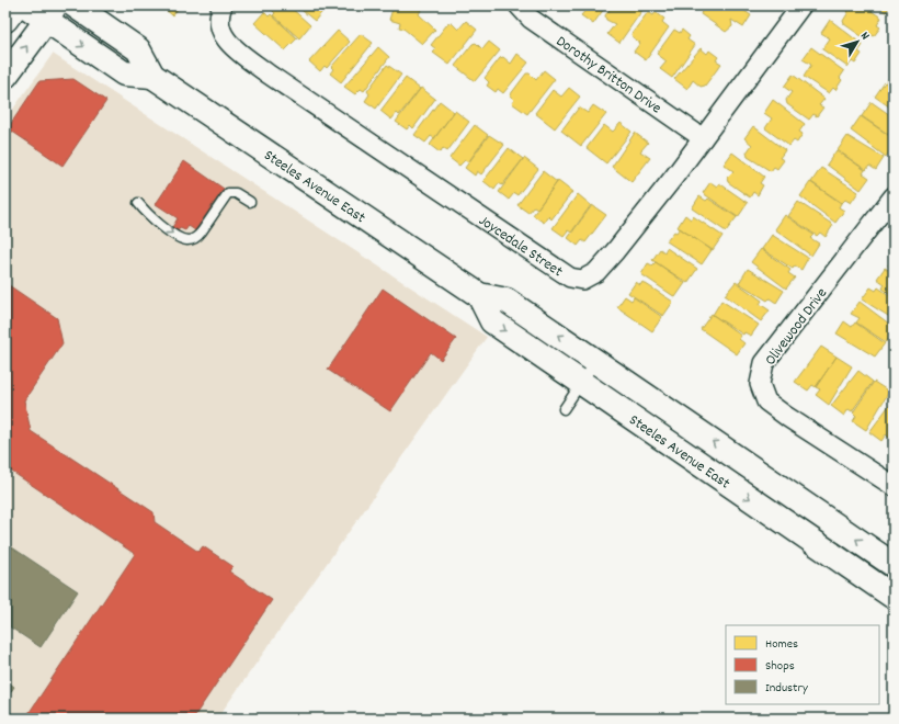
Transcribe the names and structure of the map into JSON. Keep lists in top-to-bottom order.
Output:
{
  "streets": {
    "main road": ["Steeles Avenue East"],
    "street": ["Dorothy Britton Drive", "Joycedale Street", "Olivewood Drive"]
  },
  "crossings": [
    ["Dorothy Britton Drive", "Joycedale Street"]
  ],
  "legend": ["Homes", "Shops", "Industry"],
  "north": "top right"
}
